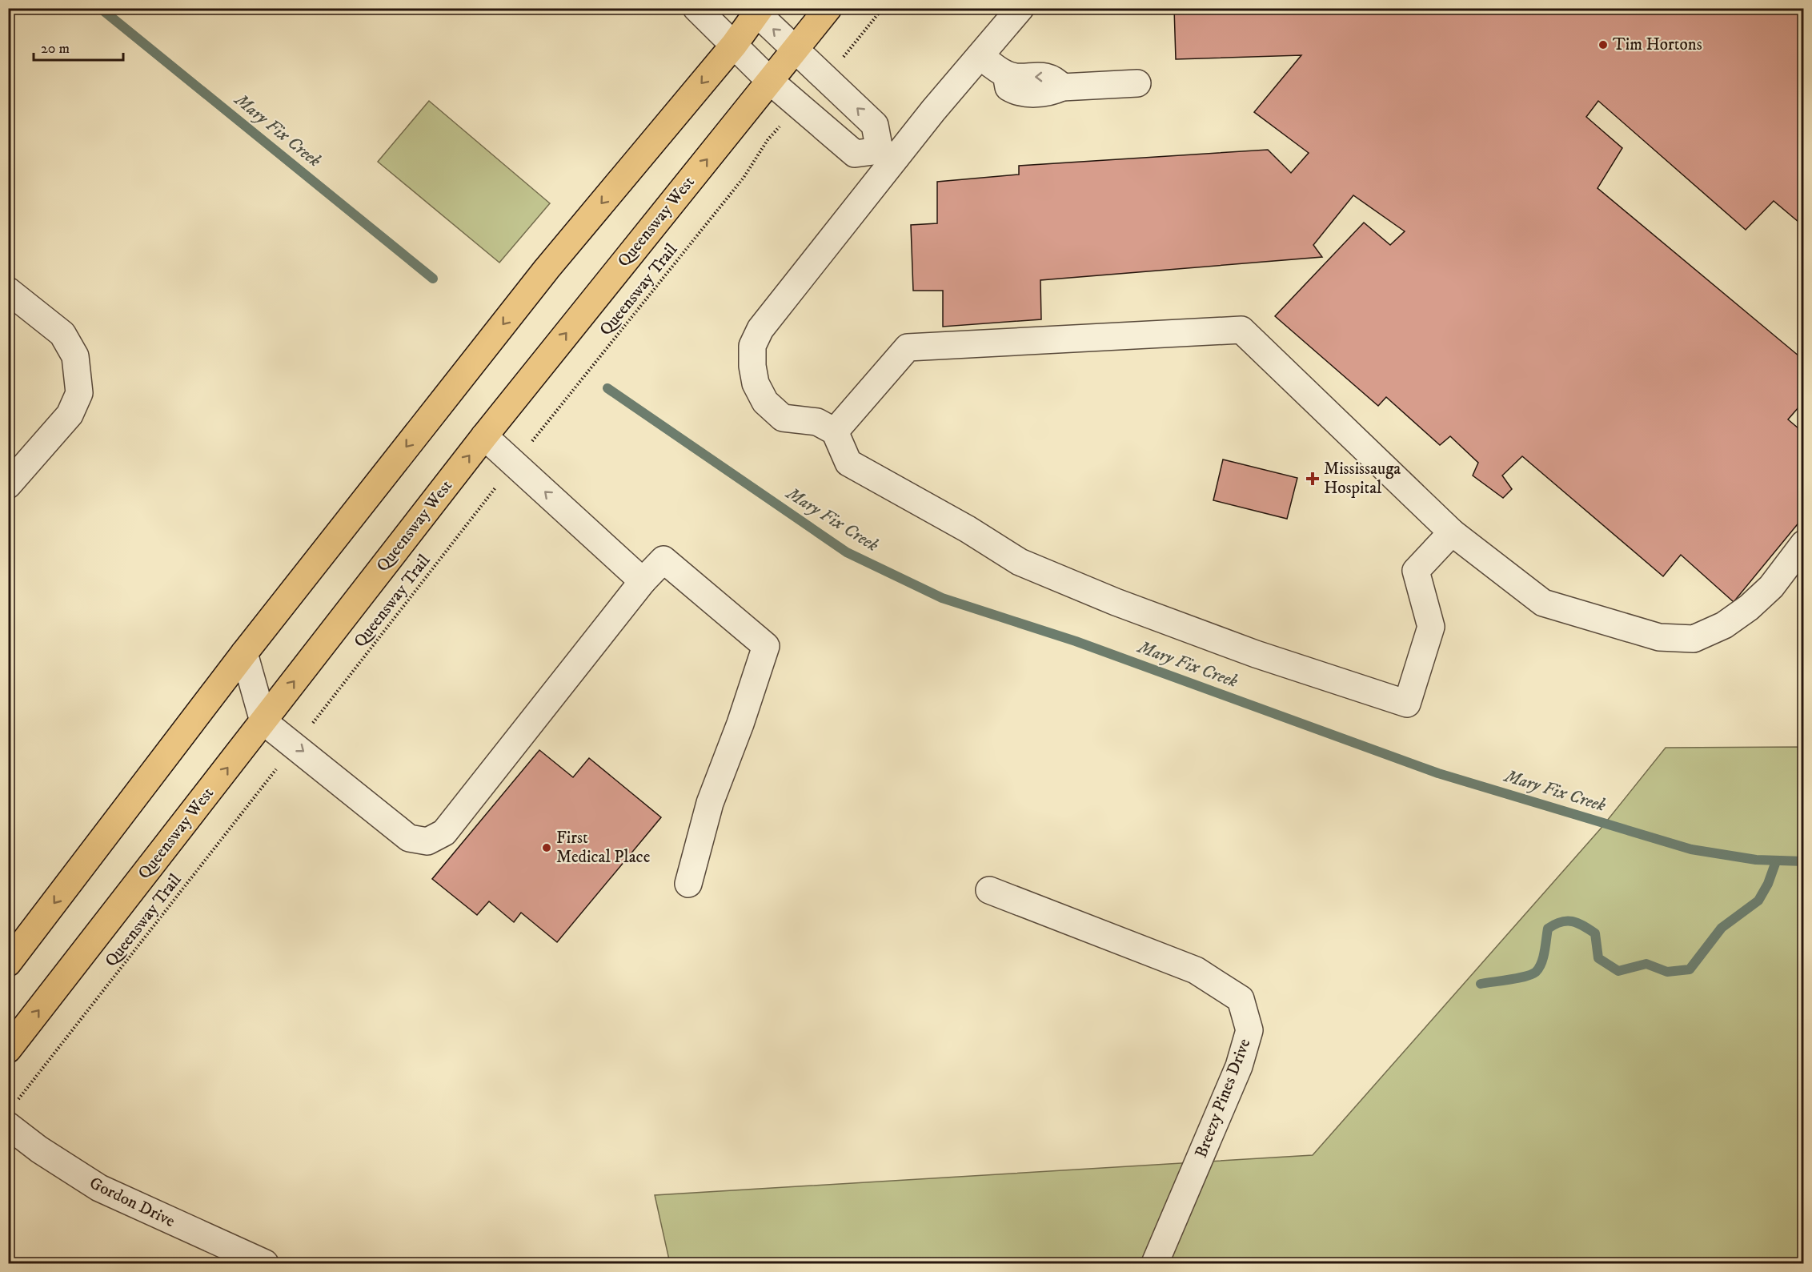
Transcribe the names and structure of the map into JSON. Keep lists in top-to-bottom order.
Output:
{
  "streets": {
    "main road": ["Queensway West"],
    "street": ["Breezy Pines Drive", "Gordon Drive"],
    "path": ["Queensway Trail"]
  },
  "water": ["Mary Fix Creek"],
  "places": {
    "other": ["Tim Hortons", "First Medical Place"],
    "health": ["Mississauga Hospital"]
  },
  "scale_bar": "20 m"
}
